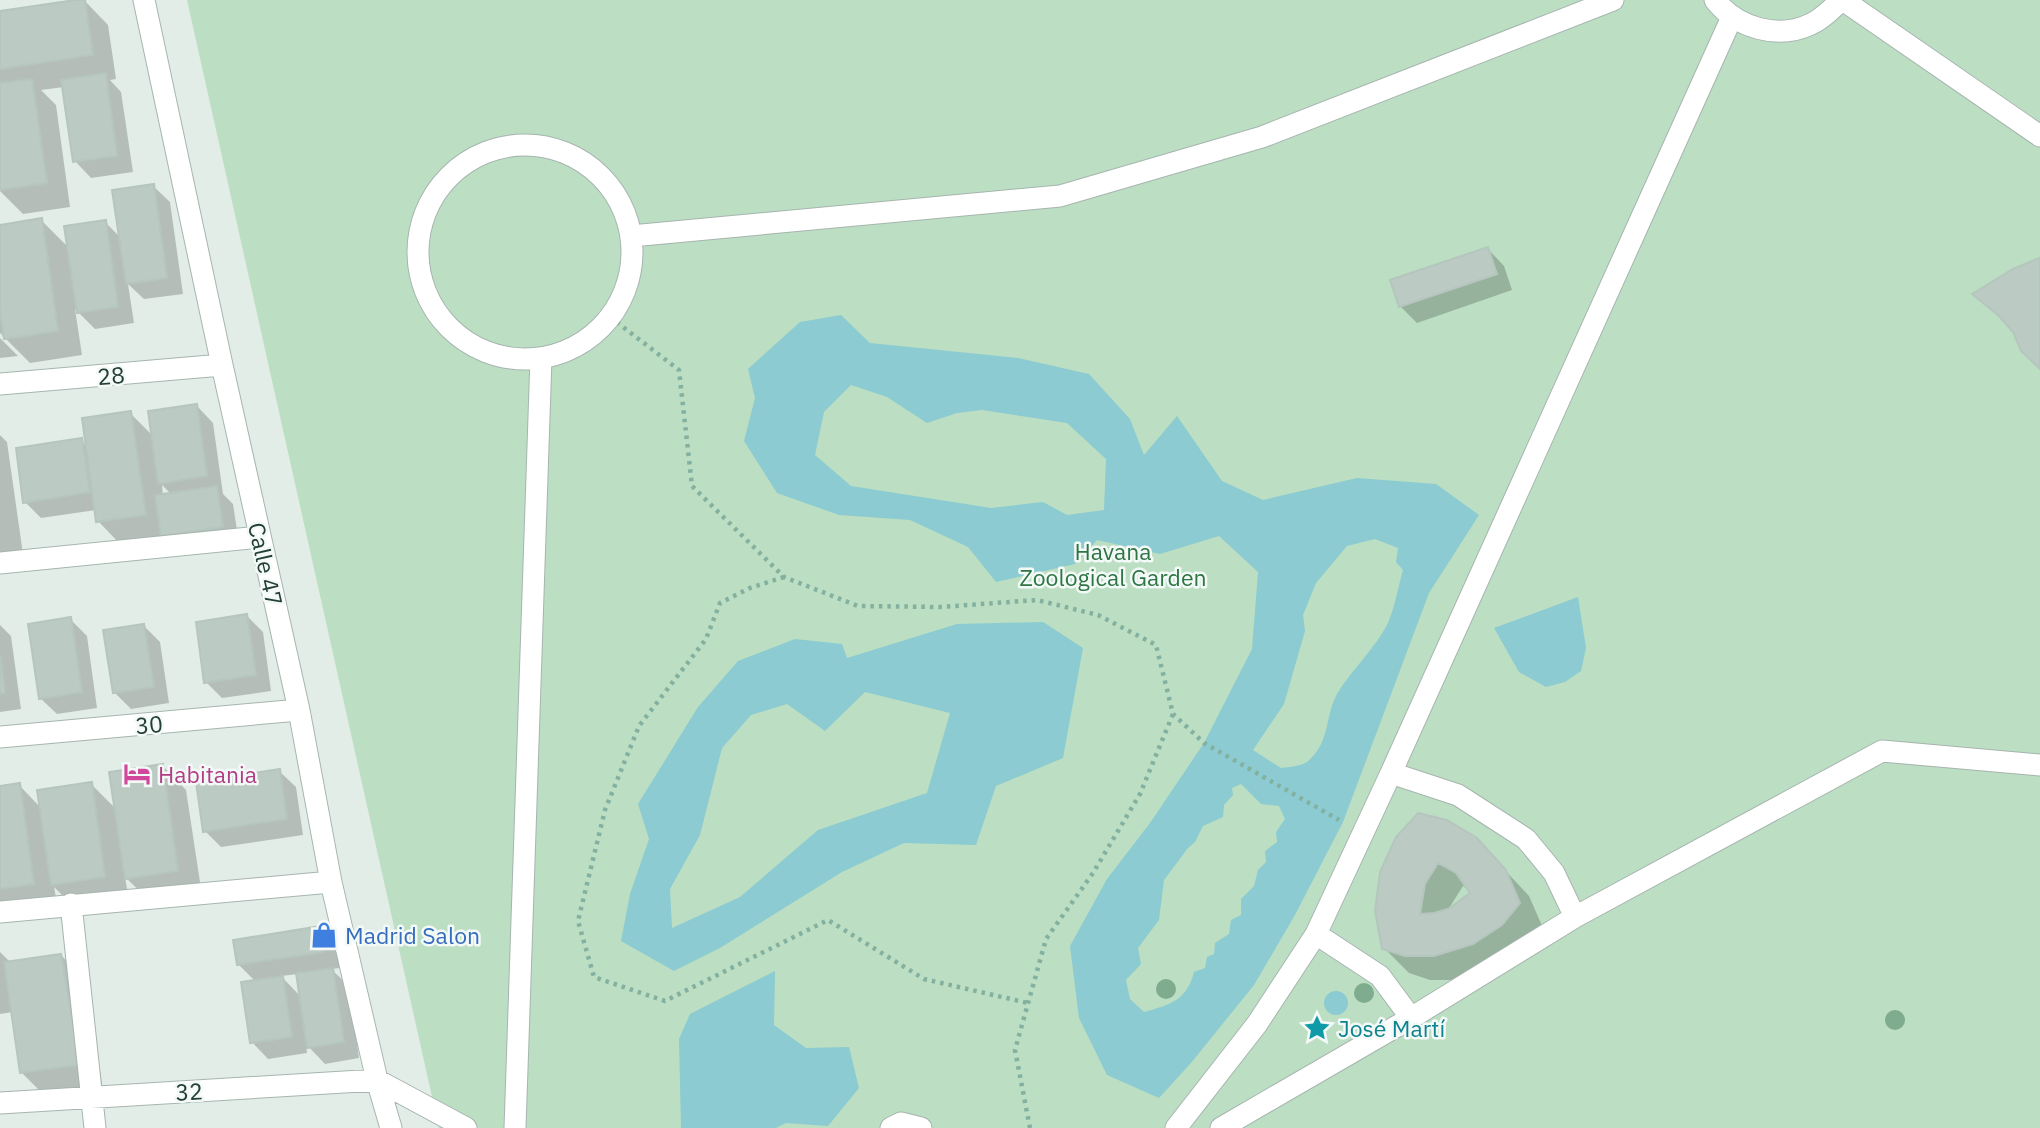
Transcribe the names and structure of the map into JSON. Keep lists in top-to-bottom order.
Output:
{
  "streets": {
    "street": [
      "28",
      "Calle 47",
      "30",
      "32"
    ]
  },
  "crossings": [
    ["28", "Calle 47"],
    ["Calle 47", "30"],
    ["Calle 47", "32"]
  ],
  "parks": ["Havana Zoological Garden"],
  "places": {
    "hotel": ["Habitania"],
    "shop": ["Madrid Salon"],
    "place": ["José Martí"]
  }
}
